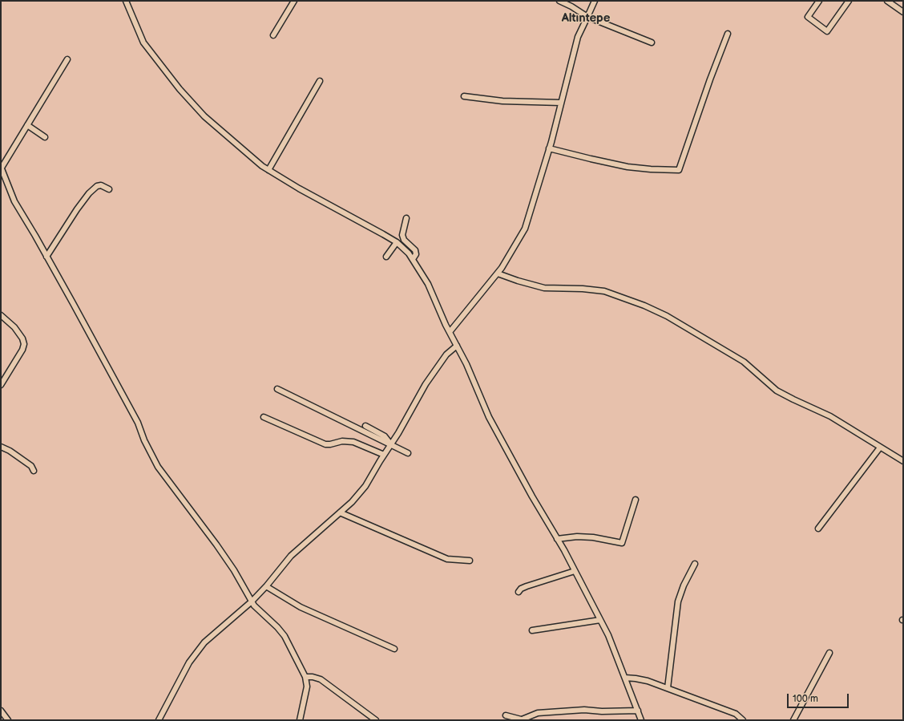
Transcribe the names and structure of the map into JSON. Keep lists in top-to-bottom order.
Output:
{
  "districts": ["Altıntepe"],
  "scale_bar": "100 m"
}
